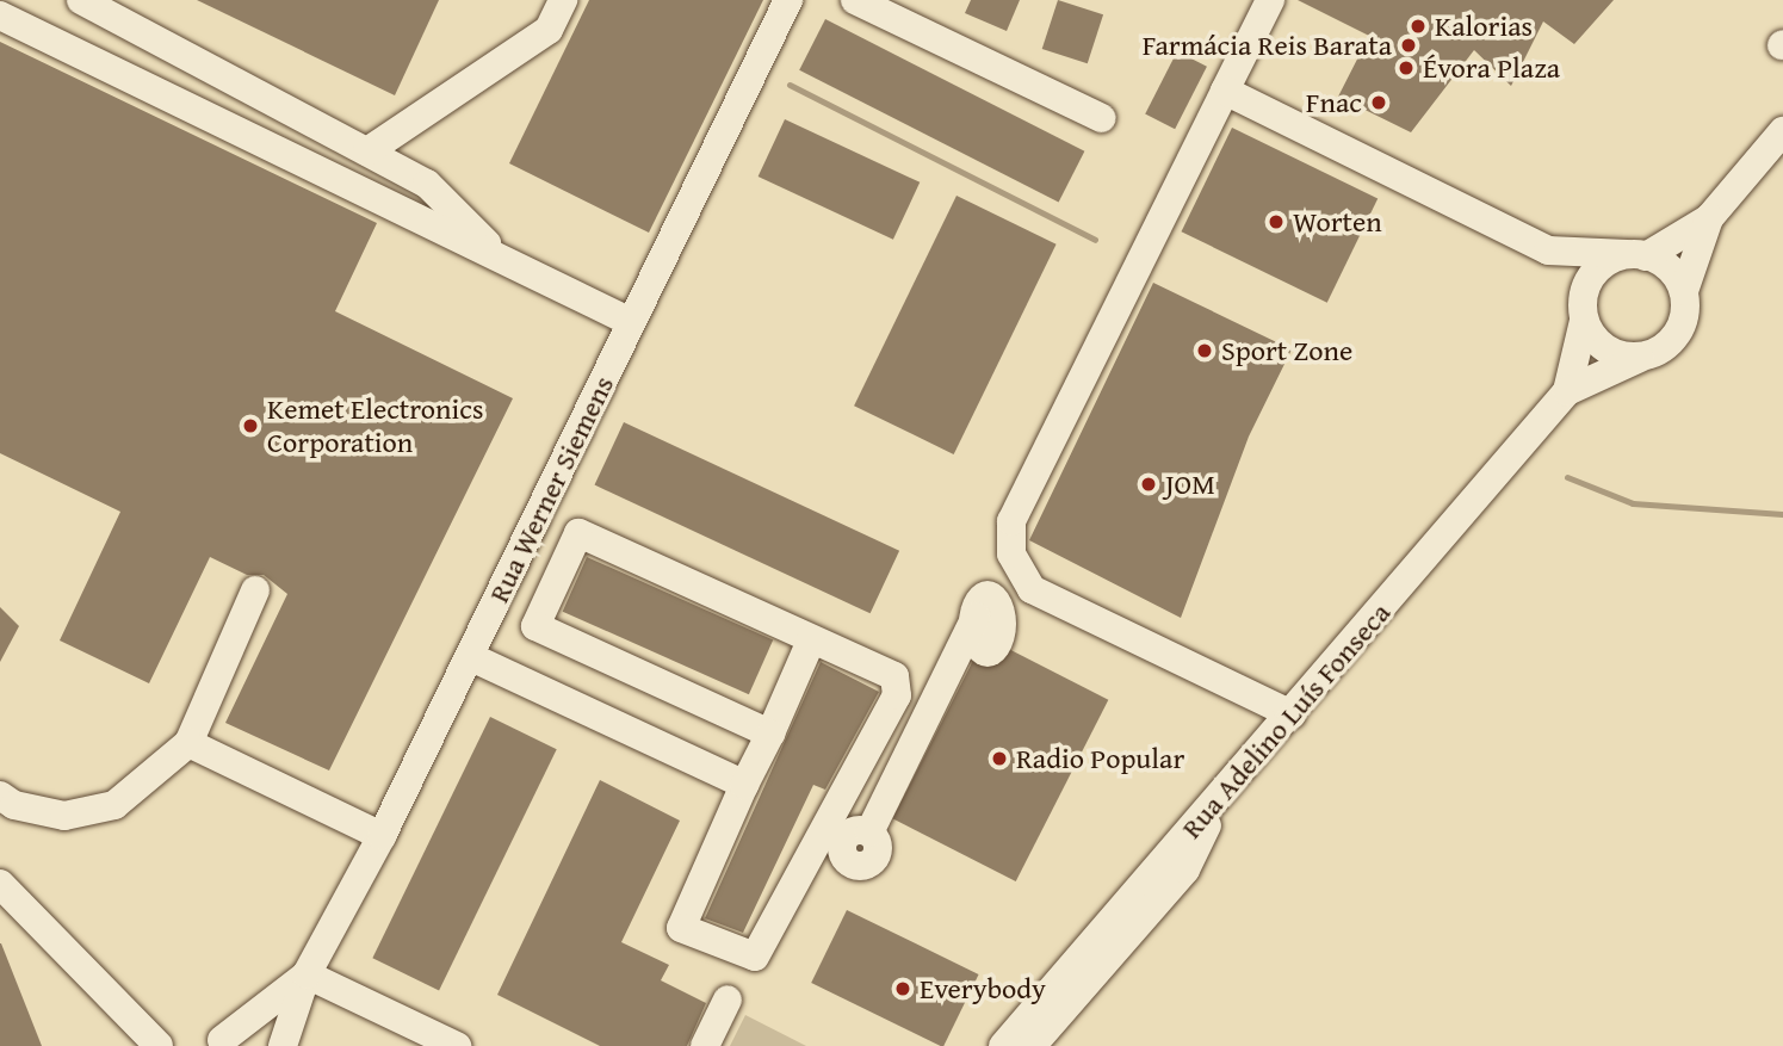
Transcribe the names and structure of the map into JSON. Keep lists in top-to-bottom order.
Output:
{
  "streets": {
    "street": ["Rua Werner Siemens", "Rua Adelino Luís Fonseca"]
  },
  "places": [
    "Kalorias",
    "Farmácia Reis Barata",
    "Évora Plaza",
    "Fnac",
    "Worten",
    "Sport Zone",
    "Kemet Electronics Corporation",
    "JOM",
    "Radio Popular",
    "Everybody"
  ]
}
